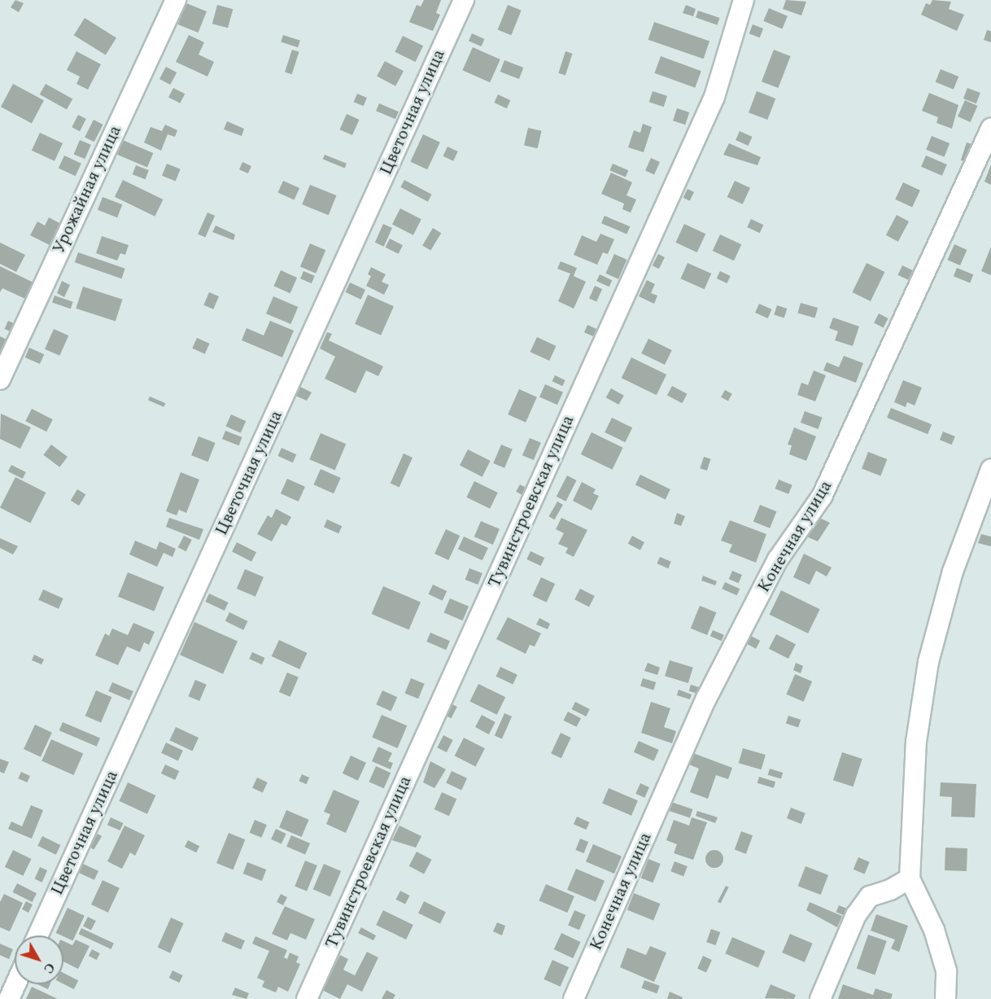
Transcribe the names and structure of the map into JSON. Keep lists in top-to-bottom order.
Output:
{
  "streets": {
    "street": [
      "Цветочная улица",
      "Урожайная улица",
      "Тувинстроевская улица",
      "Конечная улица"
    ]
  },
  "north": "bottom right"
}
